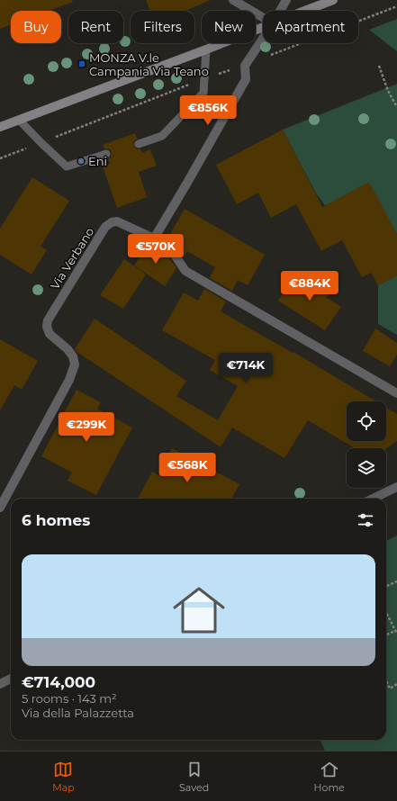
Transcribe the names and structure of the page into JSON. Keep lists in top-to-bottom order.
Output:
{
  "streets": {
    "street": ["Via Verbano"]
  },
  "places": {
    "transit": ["MONZA V.le Campania Via Teano"],
    "other": ["Eni"]
  },
  "page": {
    "chip": [
      "Buy",
      "Rent",
      "Filters",
      "New",
      "Apartment"
    ],
    "price": [
      "€856K",
      "€570K",
      "€884K",
      "€714K",
      "€299K",
      "€568K"
    ],
    "heading": "6 homes",
    "list": [
      {
        "name": "€714,000",
        "note": "5 rooms · 143 m² · Via della Palazzetta"
      }
    ],
    "tabs": ["Map", "Saved", "Home"]
  }
}
